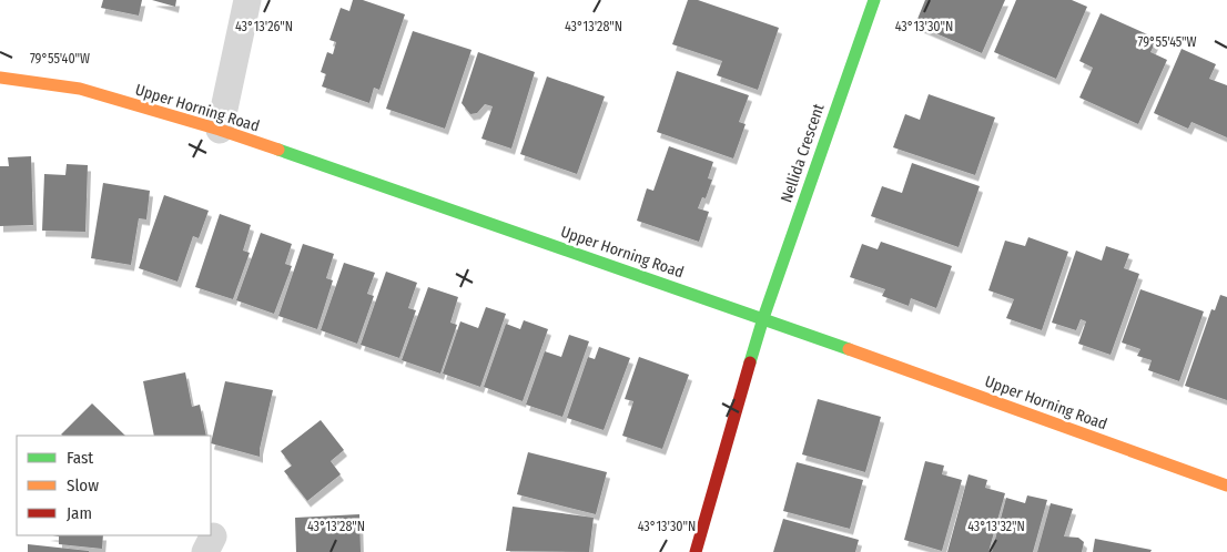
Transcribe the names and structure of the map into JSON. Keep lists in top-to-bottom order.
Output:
{
  "streets": {
    "street": ["Upper Horning Road", "Nellida Crescent"]
  },
  "crossings": [
    ["Upper Horning Road", "Nellida Crescent"]
  ],
  "legend": ["Fast", "Slow", "Jam"],
  "coordinates": [
    "43°13'26\"N",
    "43°13'28\"N",
    "43°13'30\"N",
    "79°55'45\"W",
    "79°55'40\"W",
    "43°13'32\"N"
  ]
}
